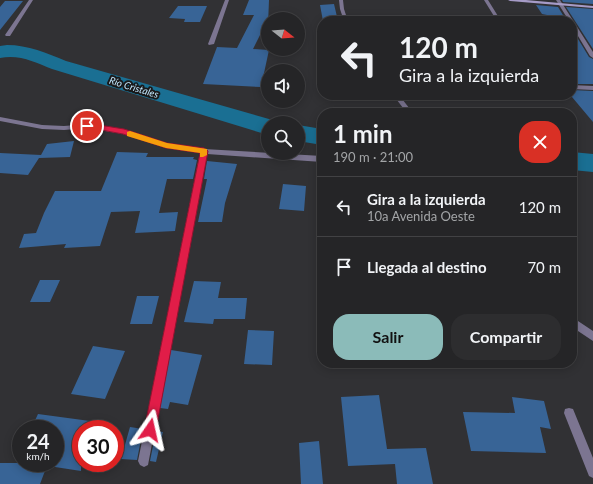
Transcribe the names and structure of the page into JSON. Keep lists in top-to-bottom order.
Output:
{
  "water": ["Río Cristales"],
  "north": "right",
  "page": {
    "turn": ["120 m", "Gira a la izquierda"],
    "heading": ["1 min", "190 m · 21:00"],
    "list": [
      {
        "name": "Gira a la izquierda",
        "note": "10a Avenida Oeste",
        "value": "120 m"
      },
      {
        "name": "Llegada al destino",
        "value": "70 m"
      }
    ],
    "buttons": ["Salir", "Compartir"],
    "speed": "24 km/h",
    "limit": "30"
  }
}
